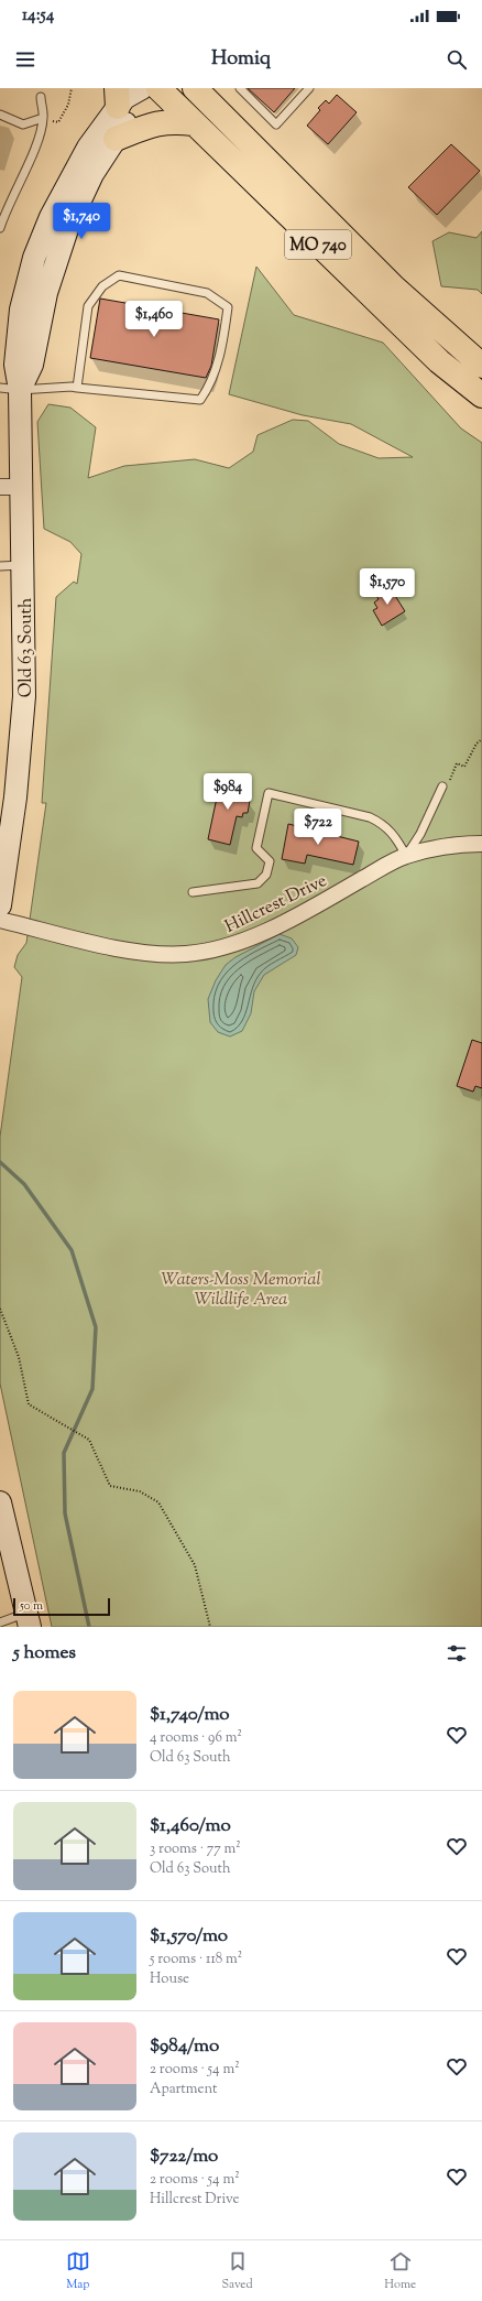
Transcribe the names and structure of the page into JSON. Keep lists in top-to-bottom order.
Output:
{
  "streets": {
    "main road": ["MO 740", "Old 63 South"],
    "street": ["Hillcrest Drive"]
  },
  "parks": ["Waters-Moss Memorial Wildlife Area"],
  "scale_bar": "50 m",
  "page": {
    "status": "14:54",
    "header": "Homiq",
    "price": [
      "$1,740",
      "$1,460",
      "$1,570",
      "$984",
      "$722"
    ],
    "scale": "50 m",
    "heading": "5 homes",
    "list": [
      {
        "name": "$1,740/mo",
        "note": "4 rooms · 96 m² · Old 63 South"
      },
      {
        "name": "$1,460/mo",
        "note": "3 rooms · 77 m² · Old 63 South"
      },
      {
        "name": "$1,570/mo",
        "note": "5 rooms · 118 m² · House"
      },
      {
        "name": "$984/mo",
        "note": "2 rooms · 54 m² · Apartment"
      },
      {
        "name": "$722/mo",
        "note": "2 rooms · 54 m² · Hillcrest Drive"
      }
    ],
    "tabs": ["Map", "Saved", "Home"]
  }
}
